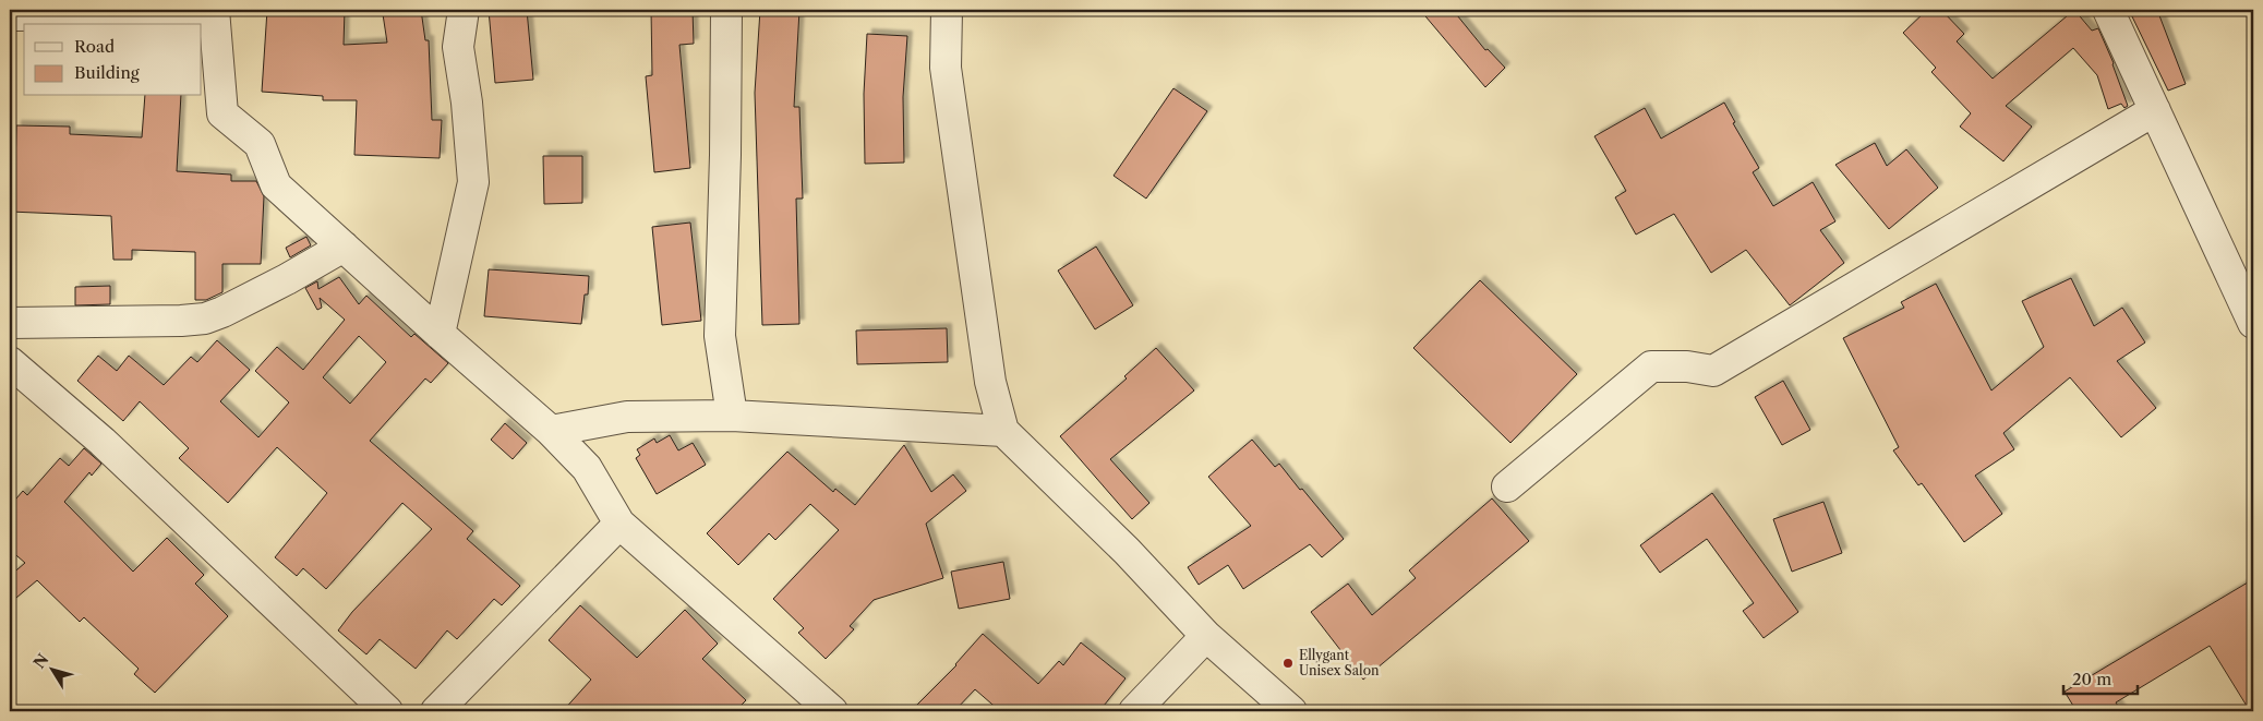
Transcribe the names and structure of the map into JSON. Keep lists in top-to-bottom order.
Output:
{
  "places": ["Ellygant Unisex Salon"],
  "legend": ["Road", "Building"],
  "scale_bar": "20 m",
  "north": "top left"
}
